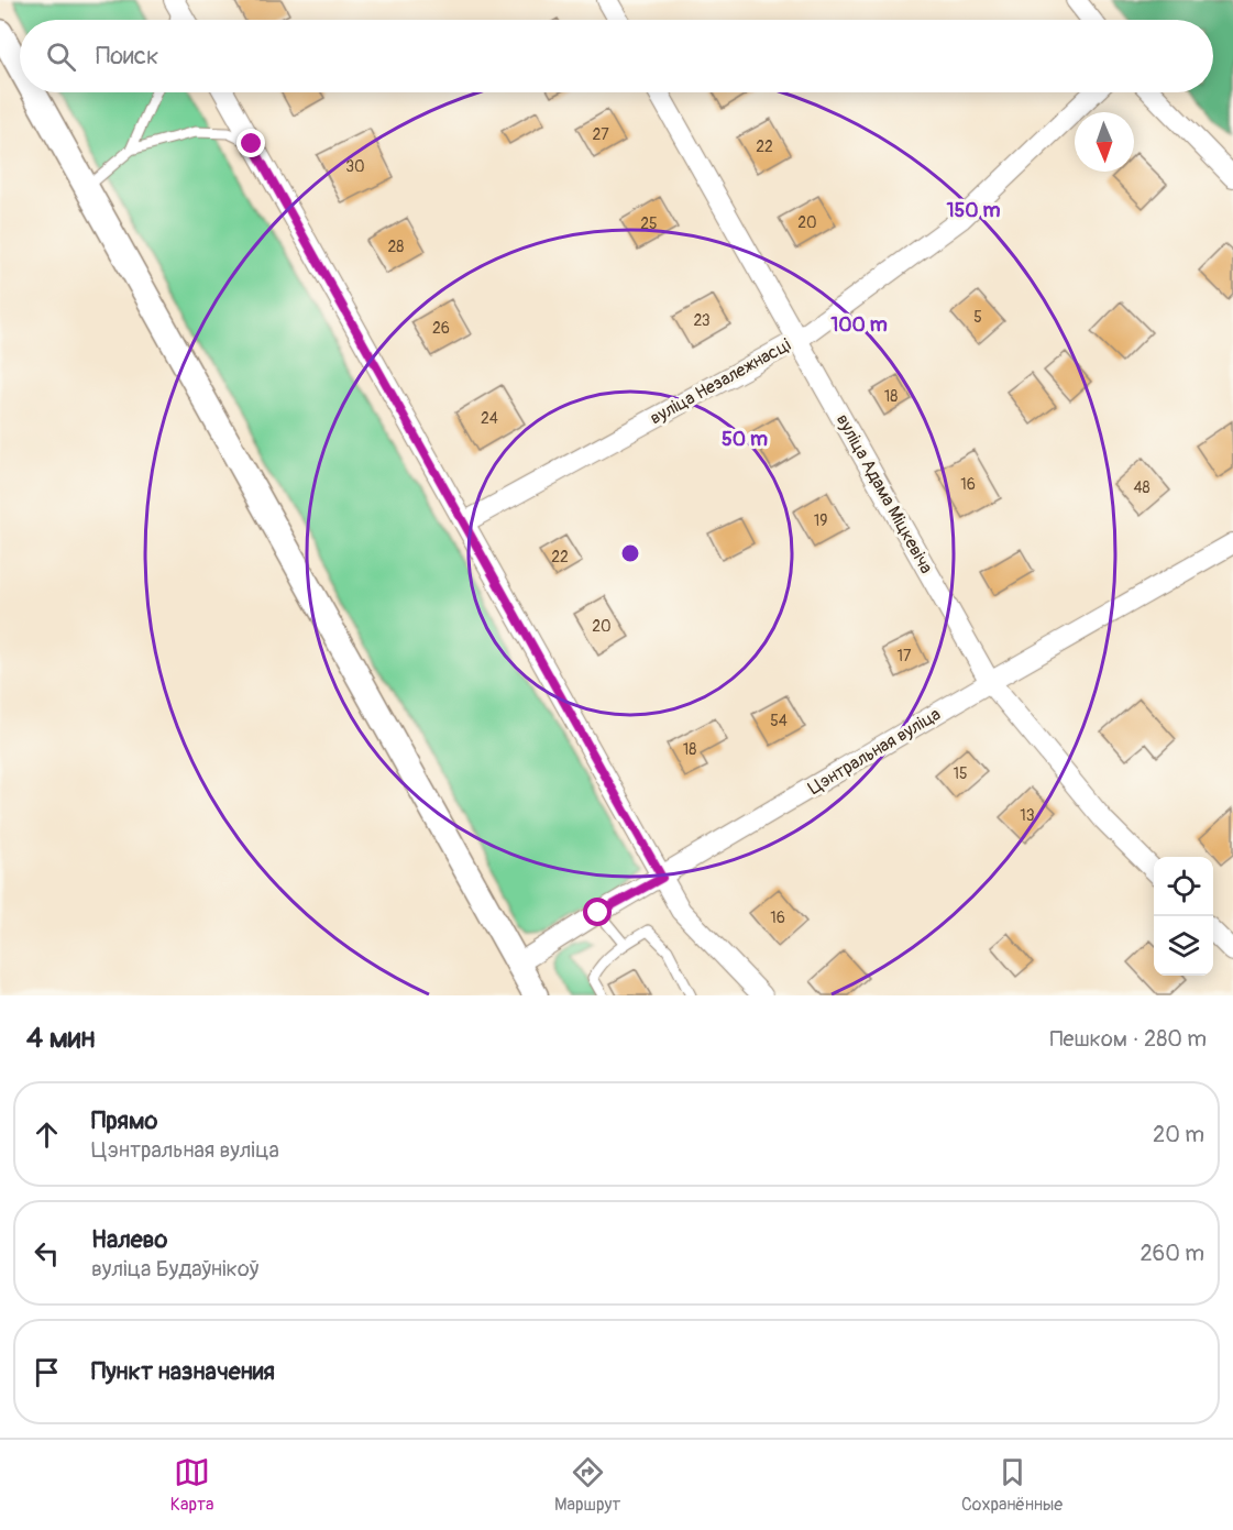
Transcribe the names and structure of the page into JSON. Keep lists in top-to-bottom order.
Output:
{
  "streets": {
    "street": ["вуліца Незалежнасці", "вуліца Адама Міцкевіча", "Цэнтральная вуліца"]
  },
  "crossings": [
    ["вуліца Незалежнасці", "вуліца Адама Міцкевіча"],
    ["вуліца Адама Міцкевіча", "Цэнтральная вуліца"]
  ],
  "house_numbers": [
    "27",
    "22",
    "30",
    "20",
    "25",
    "28",
    "5",
    "23",
    "26",
    "18",
    "24",
    "16",
    "48",
    "19",
    "22",
    "20",
    "17",
    "54",
    "18",
    "15",
    "13",
    "16"
  ],
  "north": "bottom",
  "page": {
    "search": "Поиск",
    "heading": ["4 мин", "Пешком · 280 m"],
    "list": [
      ["Прямо", "Цэнтральная вуліца", "20 m"],
      ["Налево", "вуліца Будаўнікоў", "260 m"],
      "Пункт назначения"
    ],
    "nav": ["Карта", "Маршрут", "Сохранённые"]
  },
  "rings": ["150 m", "100 m", "50 m"]
}
